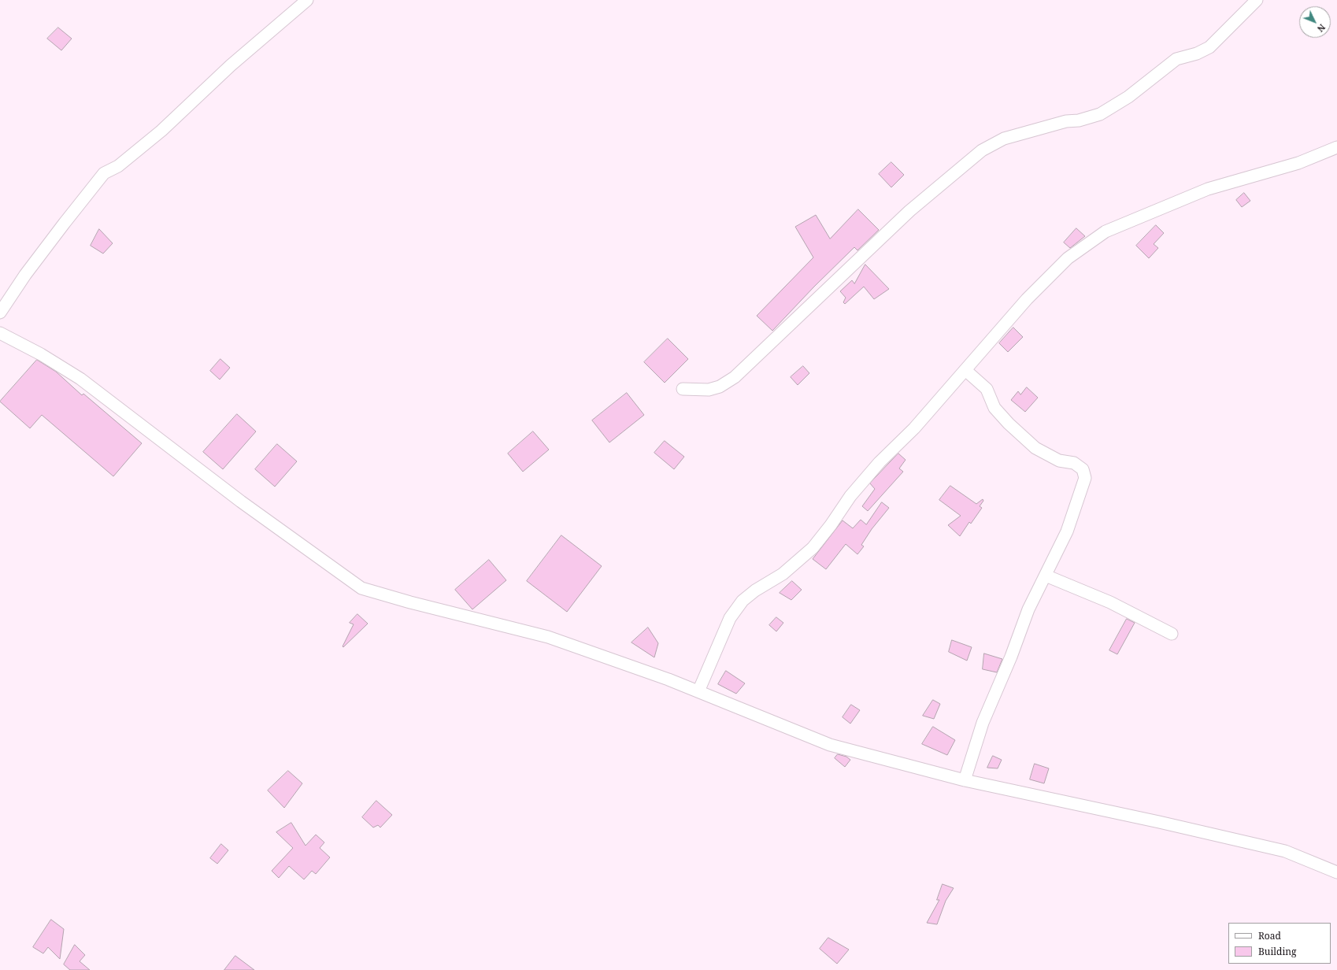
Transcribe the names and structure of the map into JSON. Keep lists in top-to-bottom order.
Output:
{
  "legend": ["Road", "Building"],
  "north": "bottom right"
}
